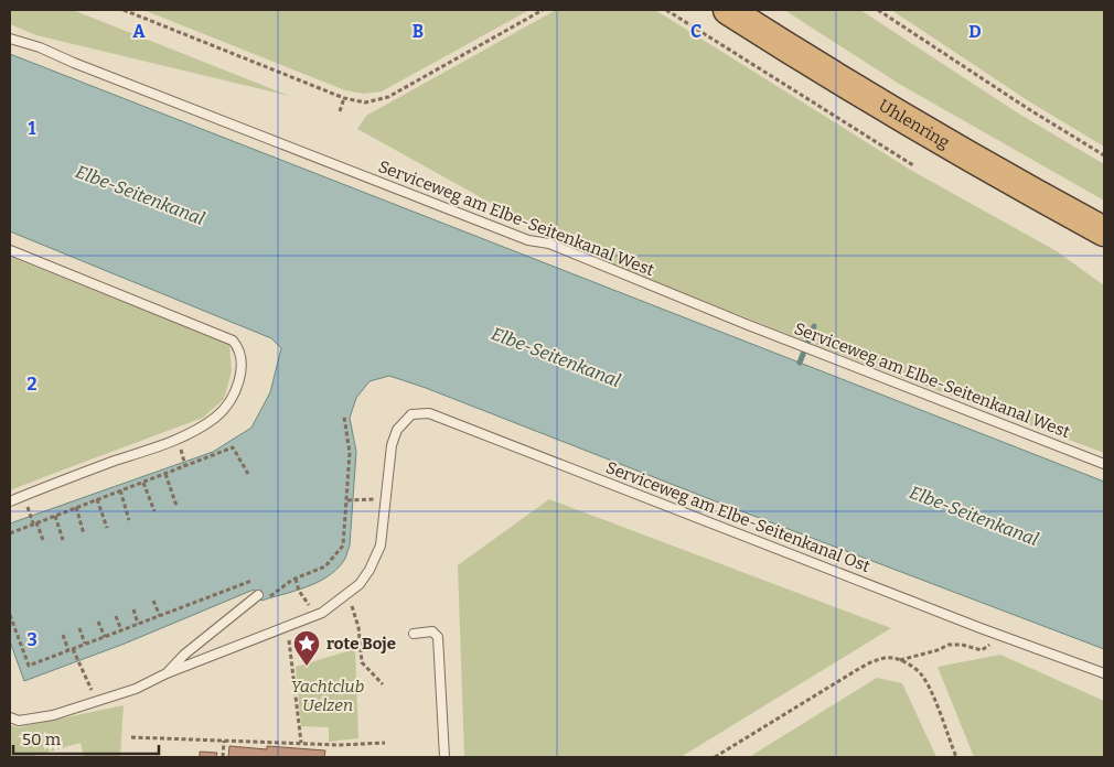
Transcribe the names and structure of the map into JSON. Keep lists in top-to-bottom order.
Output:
{
  "streets": {
    "highway": ["Uhlenring"],
    "lane": ["Serviceweg am Elbe-Seitenkanal West", "Serviceweg am Elbe-Seitenkanal Ost"]
  },
  "water": ["Elbe-Seitenkanal"],
  "parks": ["Yachtclub Uelzen"],
  "places": {
    "place": ["rote Boje"]
  },
  "scale_bar": "50 m",
  "grid": {
    "columns": [
      "A",
      "B",
      "C",
      "D"
    ],
    "rows": ["1", "2", "3"]
  }
}
